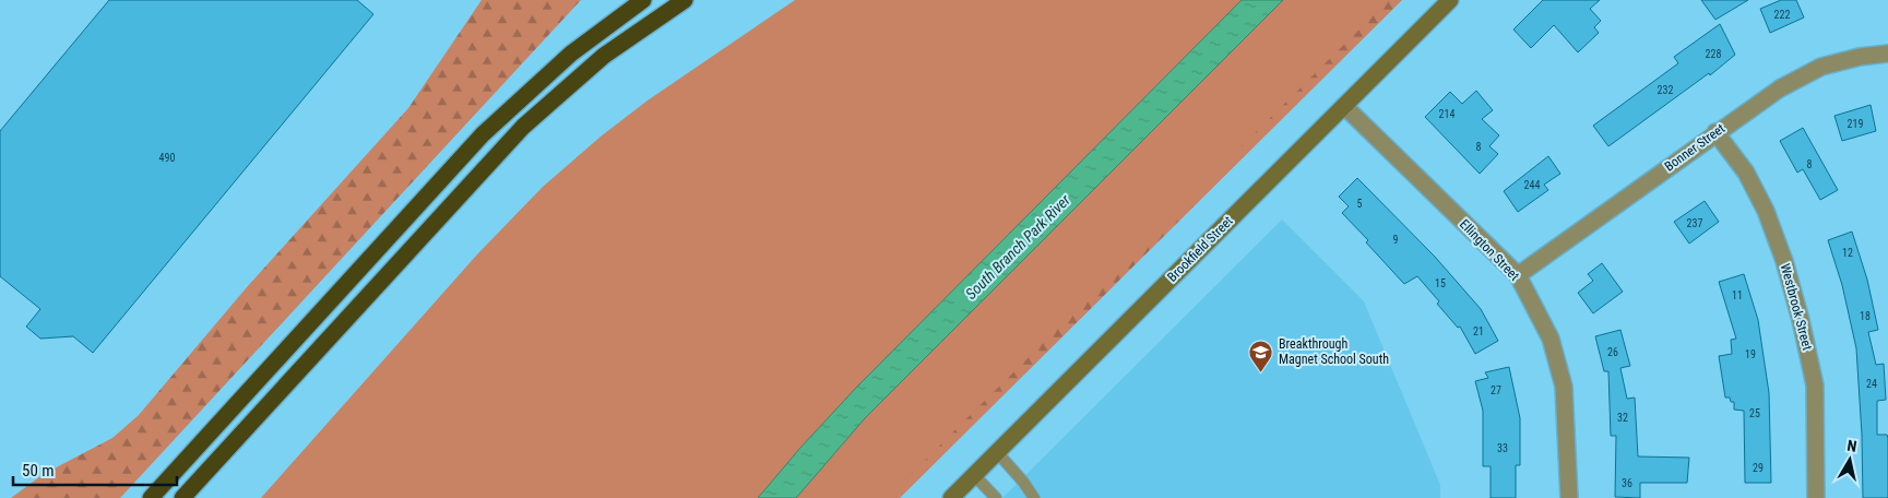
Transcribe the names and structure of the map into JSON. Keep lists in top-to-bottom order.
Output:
{
  "streets": {
    "street": [
      "Bonner Street",
      "Brookfield Street",
      "Ellington Street",
      "Westbrook Street"
    ]
  },
  "crossings": [
    ["Bonner Street", "Ellington Street"],
    ["Bonner Street", "Westbrook Street"],
    ["Brookfield Street", "Ellington Street"]
  ],
  "water": ["South Branch Park River"],
  "places": {
    "school or university": ["Breakthrough Magnet School South"]
  },
  "house_numbers": [
    "222",
    "228",
    "232",
    "214",
    "219",
    "8",
    "490",
    "8",
    "244",
    "5",
    "237",
    "9",
    "12",
    "15",
    "11",
    "18",
    "21",
    "26",
    "19",
    "24",
    "27",
    "25",
    "32",
    "33",
    "29",
    "36"
  ],
  "scale_bar": "50 m",
  "north": "top"
}
